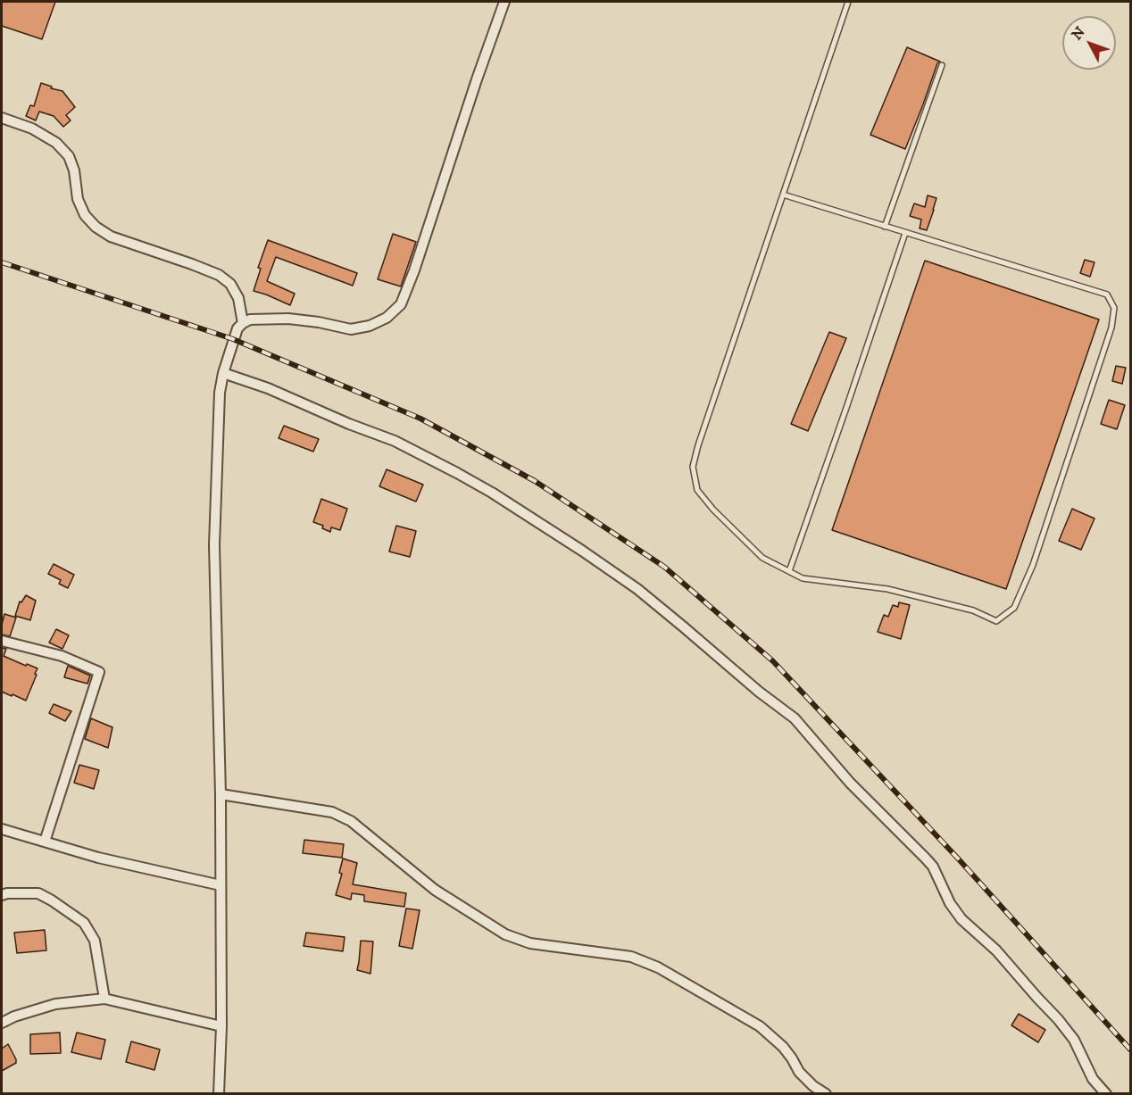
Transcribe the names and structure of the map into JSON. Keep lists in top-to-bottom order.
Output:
{
  "north": "top left"
}
